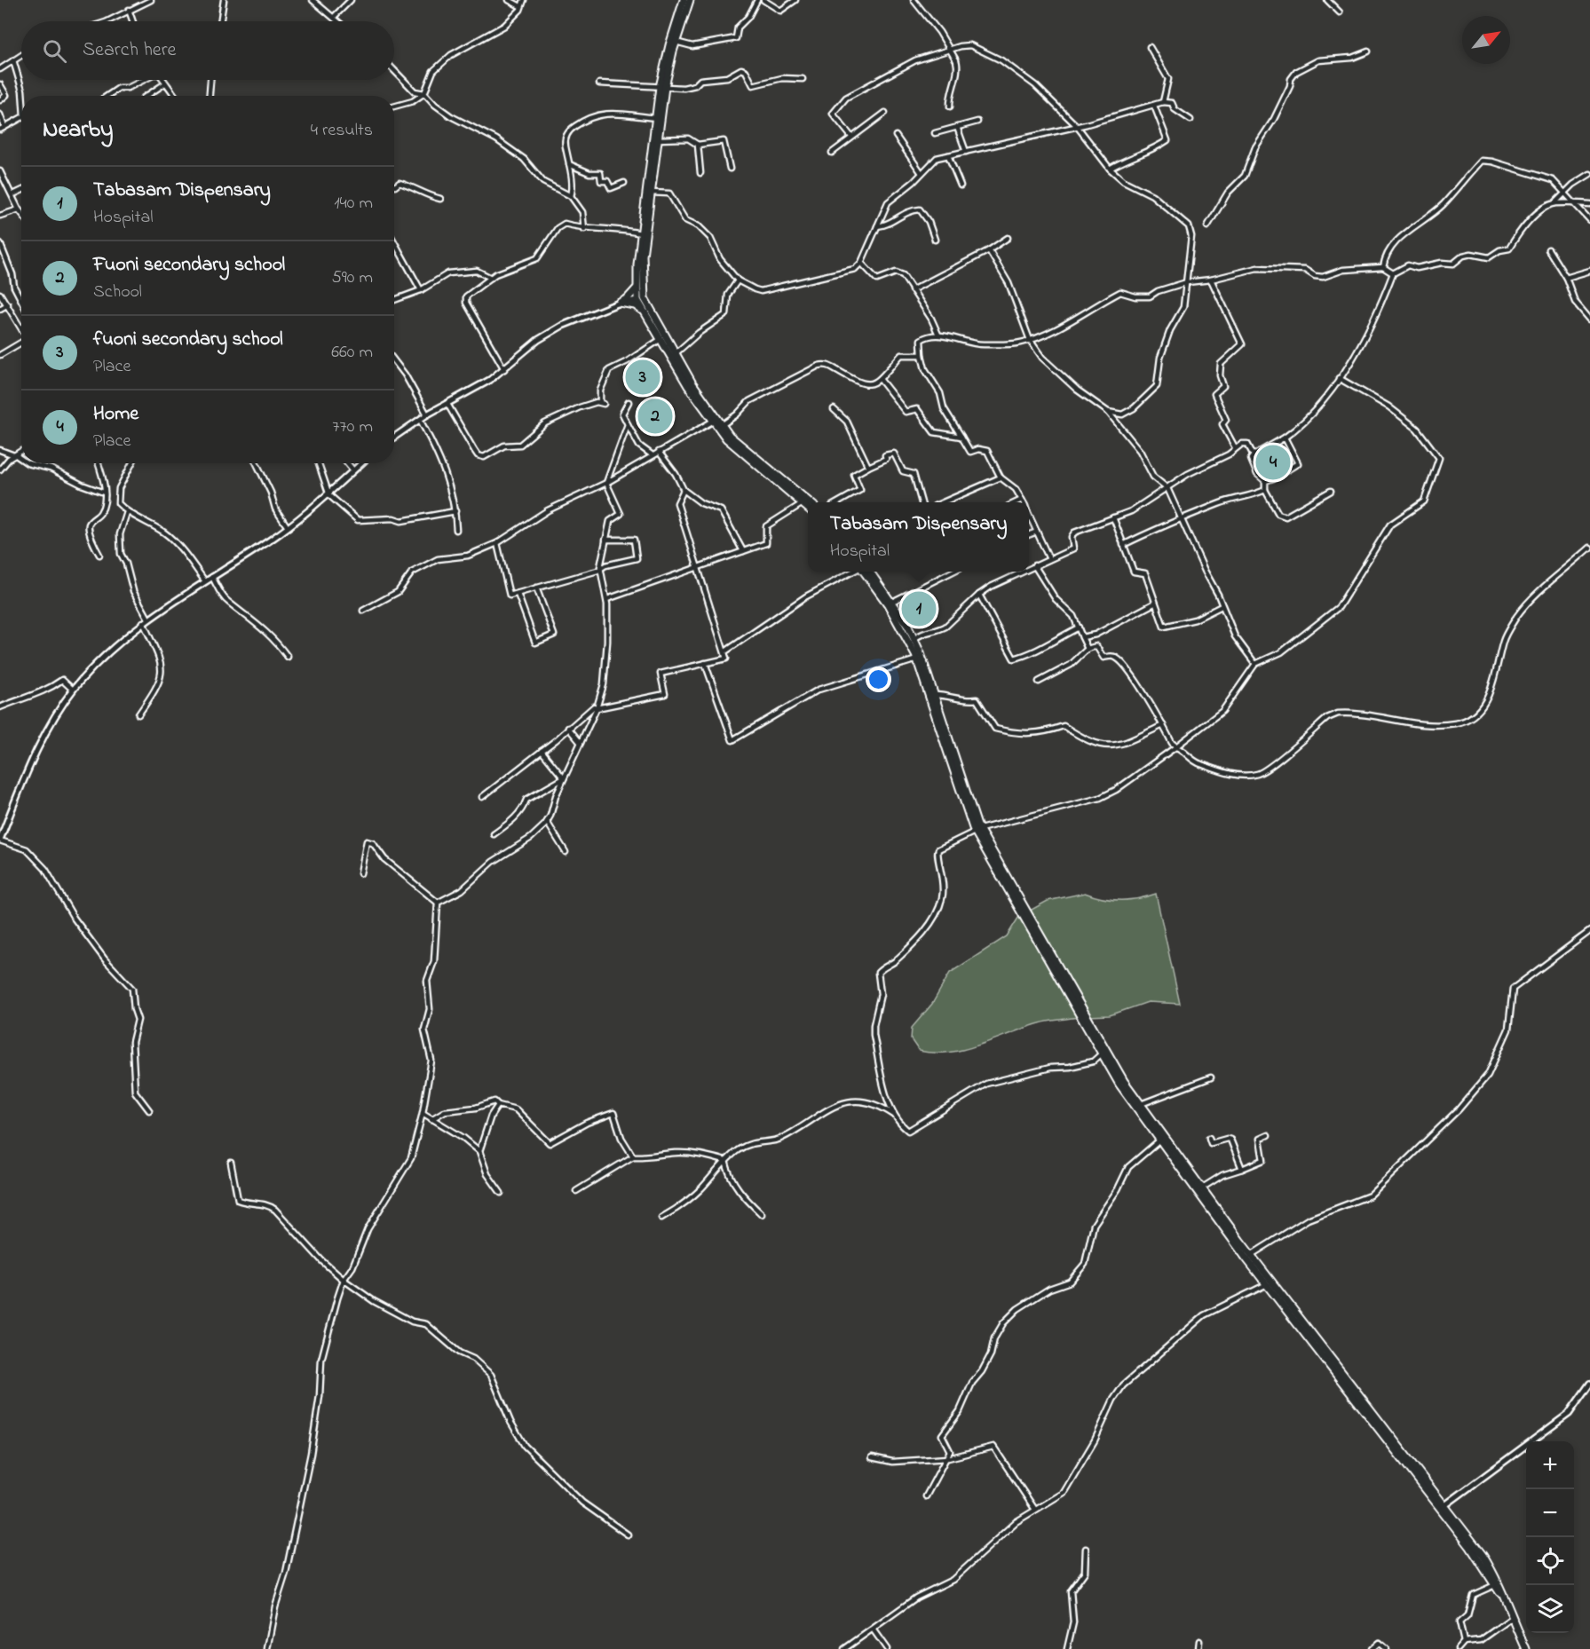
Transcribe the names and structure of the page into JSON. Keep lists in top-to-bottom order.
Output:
{
  "north": "top right",
  "page": {
    "search": "Search here",
    "heading": ["Nearby", "4 results"],
    "list": [
      {
        "mark": "1",
        "name": "Tabasam Dispensary",
        "note": "Hospital",
        "value": "140 m"
      },
      {
        "mark": "2",
        "name": "Fuoni secondary school",
        "note": "School",
        "value": "590 m"
      },
      {
        "mark": "3",
        "name": "fuoni secondary school",
        "note": "Place",
        "value": "660 m"
      },
      {
        "mark": "4",
        "name": "Home",
        "note": "Place",
        "value": "770 m"
      }
    ],
    "pins": [
      "3",
      "2",
      "4",
      "1"
    ],
    "popup": ["Tabasam Dispensary", "Hospital"],
    "map_buttons": ["+", "−"]
  }
}
